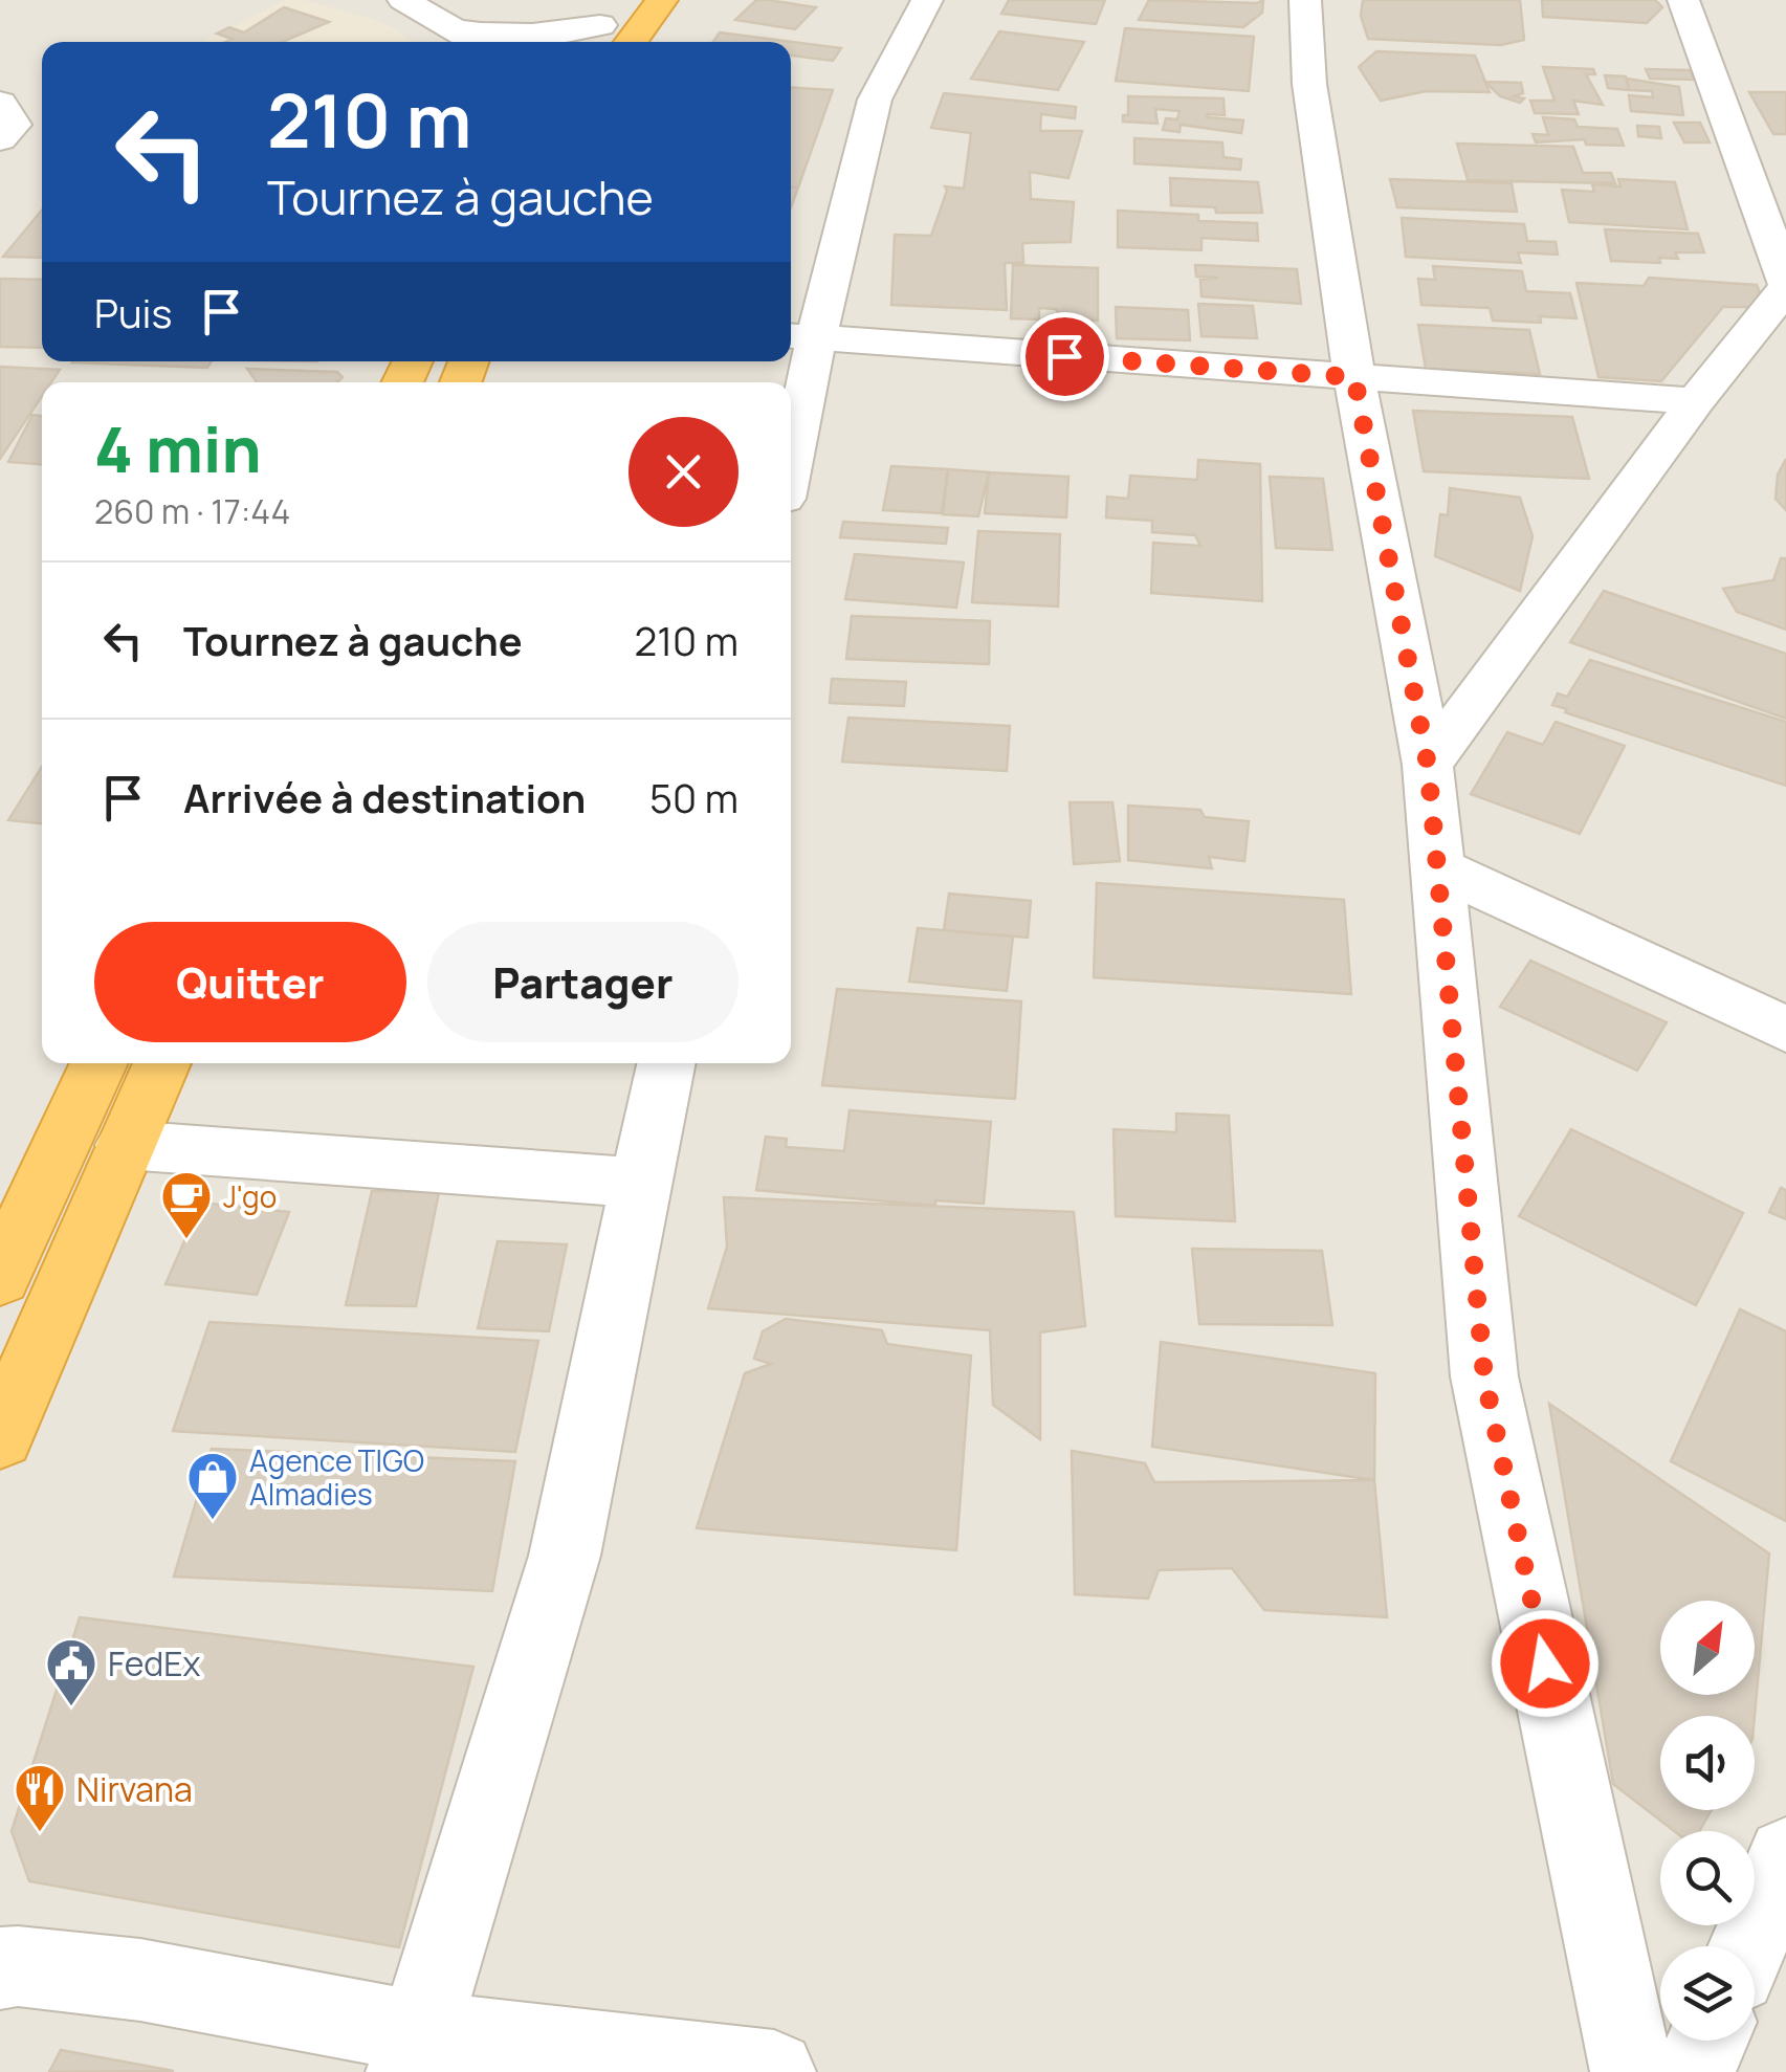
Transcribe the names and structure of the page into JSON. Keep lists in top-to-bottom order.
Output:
{
  "places": {
    "cafe": ["J'go"],
    "shop": ["Agence TIGO Almadies"],
    "public building": ["FedEx"],
    "restaurant": ["Nirvana"]
  },
  "north": "top right",
  "page": {
    "turn": ["210 m", "Tournez à gauche"],
    "then": "Puis",
    "heading": ["4 min", "260 m · 17:44"],
    "list": [
      {
        "name": "Tournez à gauche",
        "value": "210 m"
      },
      {
        "name": "Arrivée à destination",
        "value": "50 m"
      }
    ],
    "buttons": ["Quitter", "Partager"]
  }
}
